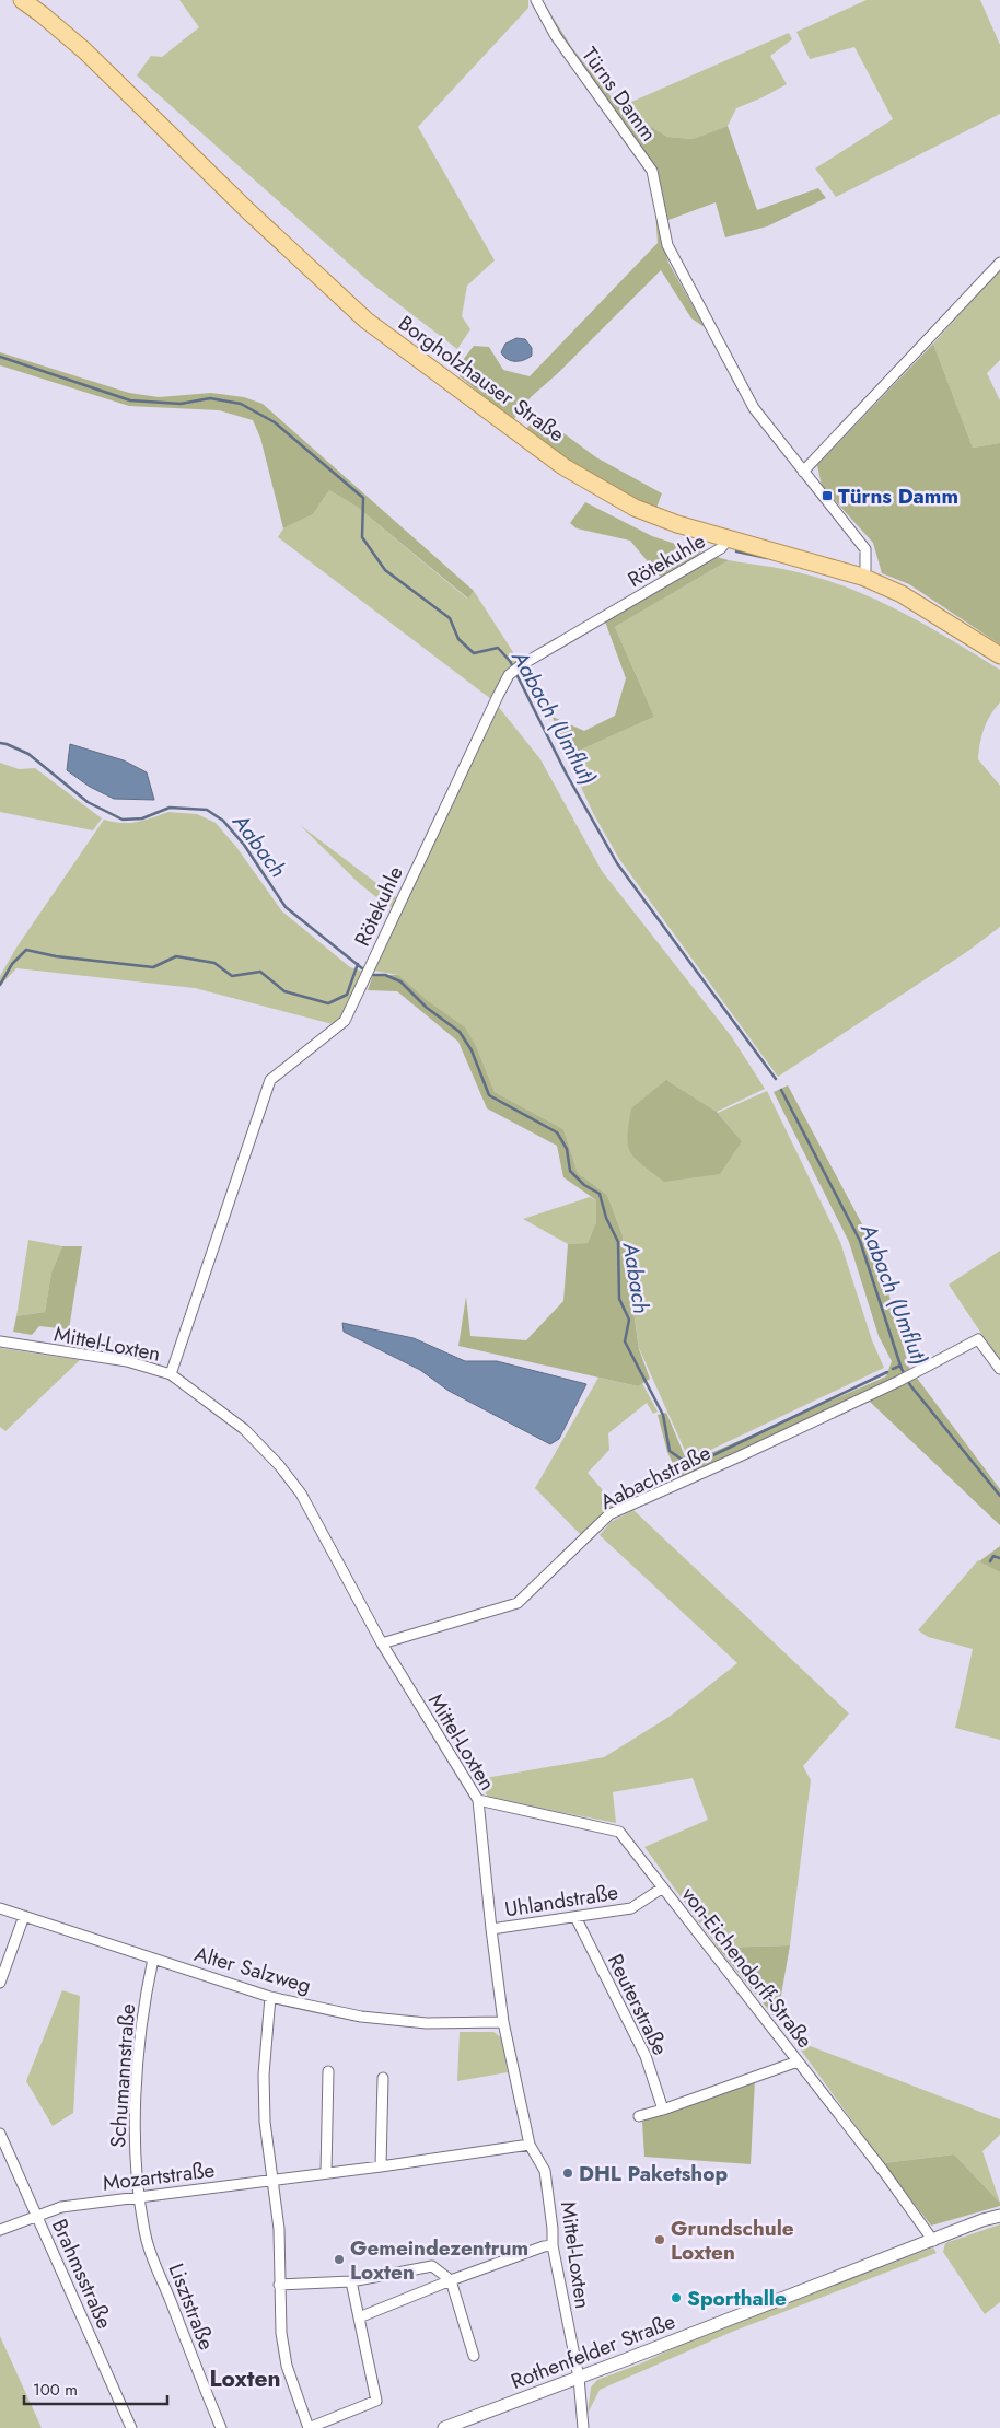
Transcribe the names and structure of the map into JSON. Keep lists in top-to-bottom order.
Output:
{
  "streets": {
    "main road": ["Borgholzhauser Straße"],
    "street": [
      "Türns Damm",
      "Rötekuhle",
      "Mittel-Loxten",
      "Aabachstraße",
      "Uhlandstraße",
      "von-Eichendorff-Straße",
      "Alter Salzweg",
      "Reuterstraße",
      "Schumannstraße",
      "Mozartstraße",
      "Brahmsstraße",
      "Lisztstraße",
      "Rothenfelder Straße"
    ]
  },
  "crossings": [
    ["Türns Damm", "Borgholzhauser Straße"],
    ["Borgholzhauser Straße", "Rötekuhle"],
    ["Rötekuhle", "Mittel-Loxten"],
    ["Mittel-Loxten", "Aabachstraße"],
    ["Mittel-Loxten", "Uhlandstraße"],
    ["Mittel-Loxten", "von-Eichendorff-Straße"],
    ["Mittel-Loxten", "Alter Salzweg"],
    ["Mittel-Loxten", "Mozartstraße"],
    ["Mittel-Loxten", "Rothenfelder Straße"],
    ["Uhlandstraße", "von-Eichendorff-Straße"],
    ["Uhlandstraße", "Reuterstraße"],
    ["von-Eichendorff-Straße", "Rothenfelder Straße"],
    ["Alter Salzweg", "Schumannstraße"],
    ["Schumannstraße", "Mozartstraße"],
    ["Schumannstraße", "Lisztstraße"],
    ["Mozartstraße", "Brahmsstraße"],
    ["Mozartstraße", "Lisztstraße"]
  ],
  "districts": ["Loxten"],
  "water": ["Aabach (Umflut)", "Aabach"],
  "places": {
    "transit": ["Türns Damm"],
    "other": [
      "DHL Paketshop",
      "Grundschule Loxten",
      "Gemeindezentrum Loxten",
      "Sporthalle"
    ]
  },
  "scale_bar": "100 m"
}
